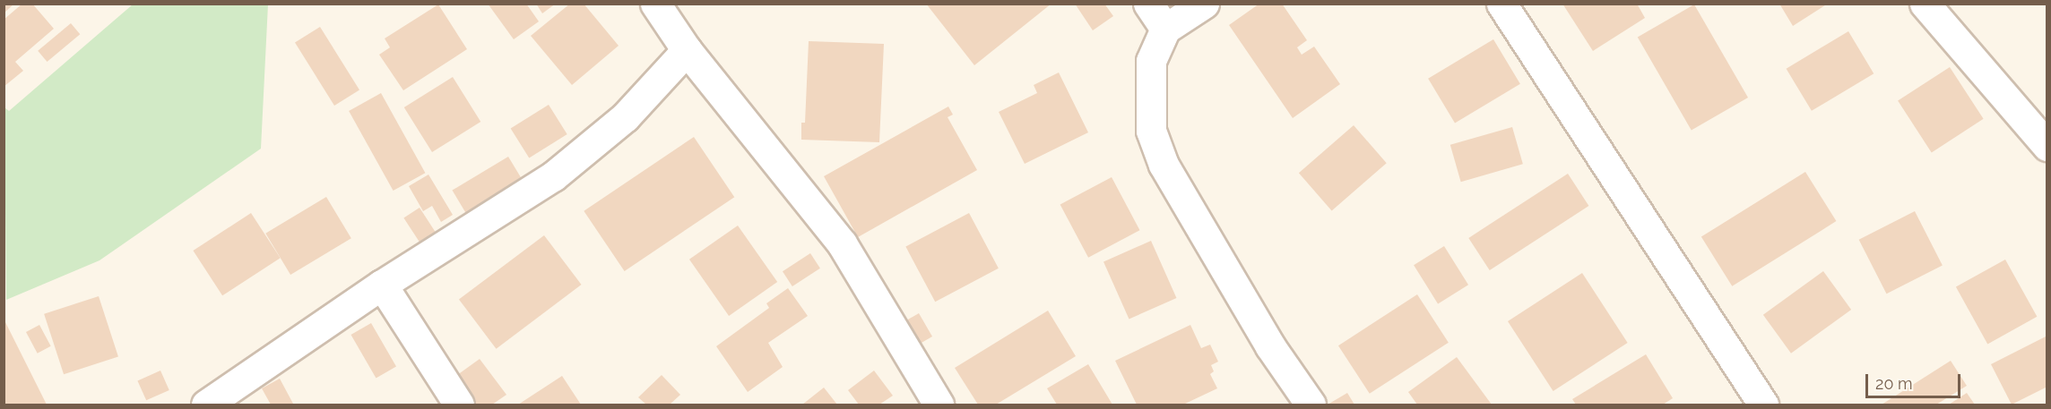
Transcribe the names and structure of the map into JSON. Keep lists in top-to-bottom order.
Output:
{
  "scale_bar": "20 m"
}
